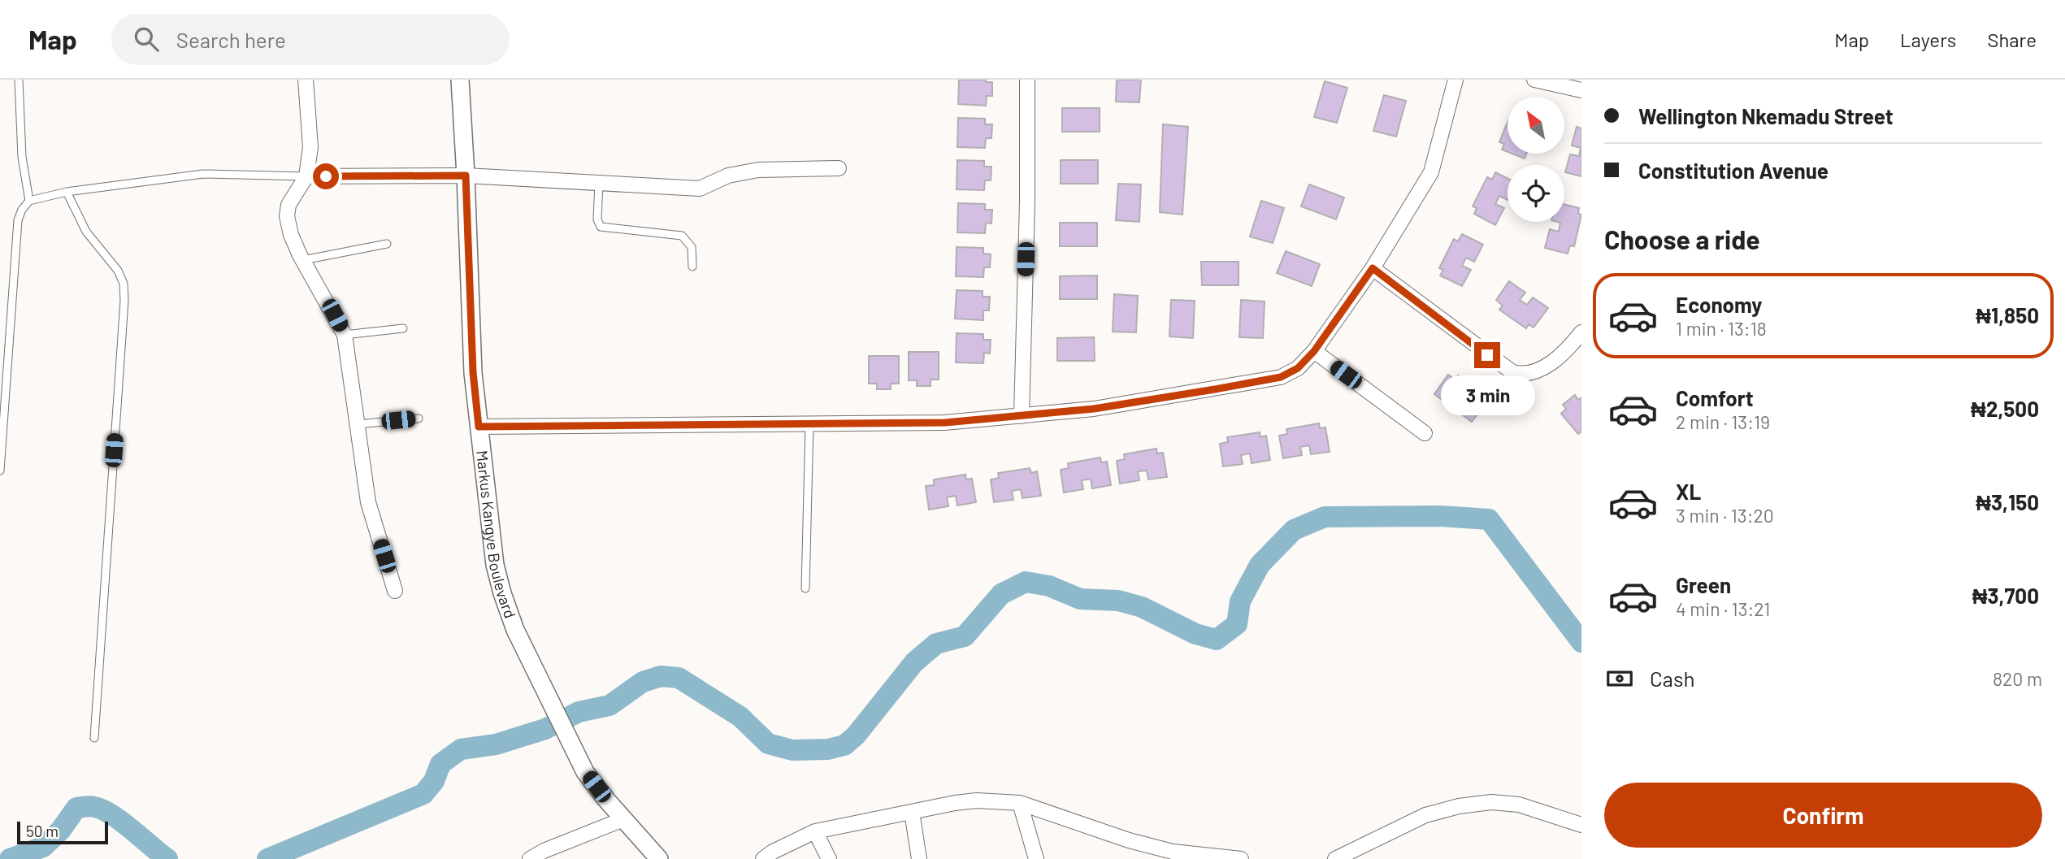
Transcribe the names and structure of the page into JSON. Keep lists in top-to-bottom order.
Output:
{
  "streets": {
    "street": ["Markus Kangye Boulevard"]
  },
  "scale_bar": "50 m",
  "north": "top left",
  "page": {
    "header": "Map",
    "search": "Search here",
    "nav": ["Map", "Layers", "Share"],
    "banner": ["Wellington Nkemadu Street", "Constitution Avenue"],
    "heading": "Choose a ride",
    "list": [
      {
        "name": "Economy",
        "note": "1 min · 13:18",
        "value": "₦1,850"
      },
      {
        "name": "Comfort",
        "note": "2 min · 13:19",
        "value": "₦2,500"
      },
      {
        "name": "XL",
        "note": "3 min · 13:20",
        "value": "₦3,150"
      },
      {
        "name": "Green",
        "note": "4 min · 13:21",
        "value": "₦3,700"
      }
    ],
    "bubble": "3 min",
    "pay": ["Cash", "820 m"],
    "buttons": "Confirm",
    "scale": "50 m"
  }
}
